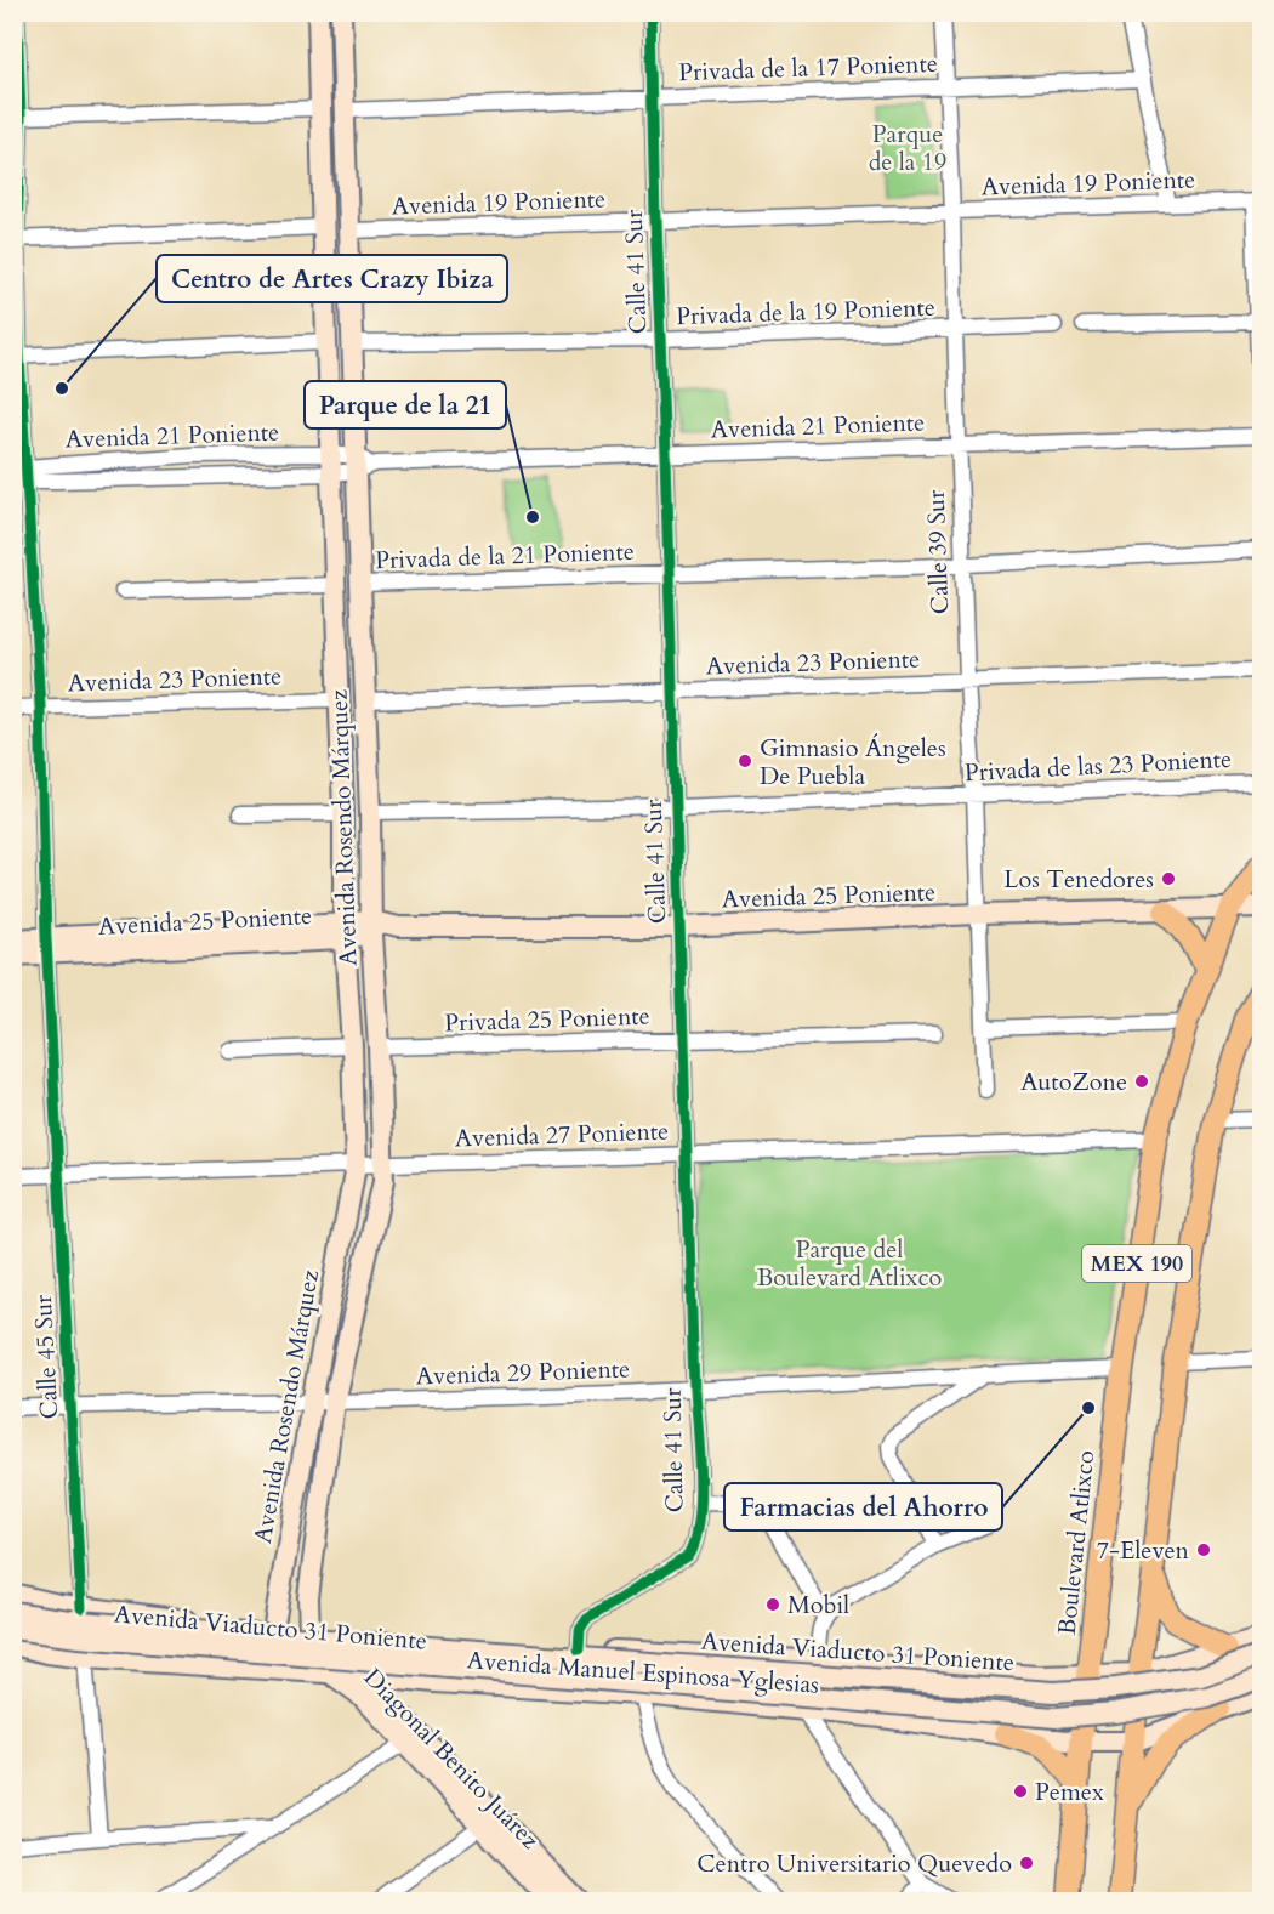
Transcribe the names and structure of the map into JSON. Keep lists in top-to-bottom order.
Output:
{
  "streets": {
    "main road": [
      "Avenida Rosendo Márquez",
      "Avenida 25 Poniente",
      "MEX 190",
      "Boulevard Atlixco",
      "Avenida Viaducto 31 Poniente",
      "Avenida Manuel Espinosa Yglesias",
      "Diagonal Benito Juárez"
    ],
    "street": [
      "Privada de la 17 Poniente",
      "Avenida 19 Poniente",
      "Calle 41 Sur",
      "Privada de la 19 Poniente",
      "Avenida 21 Poniente",
      "Calle 39 Sur",
      "Privada de la 21 Poniente",
      "Avenida 23 Poniente",
      "Privada de las 23 Poniente",
      "Privada 25 Poniente",
      "Avenida 27 Poniente",
      "Calle 45 Sur",
      "Avenida 29 Poniente"
    ]
  },
  "crossings": [
    ["Privada de la 17 Poniente", "Calle 41 Sur"],
    ["Privada de la 17 Poniente", "Calle 39 Sur"],
    ["Privada de la 17 Poniente", "Avenida Rosendo Márquez"],
    ["Avenida 19 Poniente", "Calle 41 Sur"],
    ["Avenida 19 Poniente", "Calle 39 Sur"],
    ["Avenida 19 Poniente", "Avenida Rosendo Márquez"],
    ["Calle 41 Sur", "Privada de la 19 Poniente"],
    ["Calle 41 Sur", "Avenida 21 Poniente"],
    ["Calle 41 Sur", "Privada de la 21 Poniente"],
    ["Calle 41 Sur", "Avenida 23 Poniente"],
    ["Calle 41 Sur", "Privada de las 23 Poniente"],
    ["Calle 41 Sur", "Avenida 25 Poniente"],
    ["Calle 41 Sur", "Privada 25 Poniente"],
    ["Calle 41 Sur", "Avenida 27 Poniente"],
    ["Calle 41 Sur", "Avenida 29 Poniente"],
    ["Calle 41 Sur", "Avenida Manuel Espinosa Yglesias"],
    ["Privada de la 19 Poniente", "Calle 39 Sur"],
    ["Privada de la 19 Poniente", "Avenida Rosendo Márquez"],
    ["Avenida 21 Poniente", "Calle 39 Sur"],
    ["Avenida 21 Poniente", "Avenida Rosendo Márquez"],
    ["Avenida 21 Poniente", "Calle 45 Sur"],
    ["Calle 39 Sur", "Privada de la 21 Poniente"],
    ["Calle 39 Sur", "Avenida 23 Poniente"],
    ["Calle 39 Sur", "Privada de las 23 Poniente"],
    ["Calle 39 Sur", "Avenida 25 Poniente"],
    ["Privada de la 21 Poniente", "Avenida Rosendo Márquez"],
    ["Avenida 23 Poniente", "Avenida Rosendo Márquez"],
    ["Avenida 23 Poniente", "Calle 45 Sur"],
    ["Privada de las 23 Poniente", "Avenida Rosendo Márquez"],
    ["Avenida Rosendo Márquez", "Avenida 25 Poniente"],
    ["Avenida Rosendo Márquez", "Privada 25 Poniente"],
    ["Avenida Rosendo Márquez", "Avenida 27 Poniente"],
    ["Avenida Rosendo Márquez", "Avenida 29 Poniente"],
    ["Avenida Rosendo Márquez", "Avenida Manuel Espinosa Yglesias"],
    ["Avenida Rosendo Márquez", "Diagonal Benito Juárez"],
    ["Avenida 25 Poniente", "Calle 45 Sur"],
    ["Avenida 25 Poniente", "Boulevard Atlixco"],
    ["Avenida 27 Poniente", "Calle 45 Sur"],
    ["Avenida 27 Poniente", "Boulevard Atlixco"],
    ["MEX 190", "Avenida Manuel Espinosa Yglesias"],
    ["Calle 45 Sur", "Avenida 29 Poniente"],
    ["Calle 45 Sur", "Avenida Manuel Espinosa Yglesias"],
    ["Avenida 29 Poniente", "Boulevard Atlixco"],
    ["Boulevard Atlixco", "Avenida Manuel Espinosa Yglesias"],
    ["Avenida Manuel Espinosa Yglesias", "Diagonal Benito Juárez"]
  ],
  "parks": ["Parque de la 19", "Parque del Boulevard Atlixco"],
  "places": [
    "Centro de Artes Crazy Ibiza",
    "Parque de la 21",
    "Gimnasio Ángeles De Puebla",
    "Los Tenedores",
    "AutoZone",
    "Farmacias del Ahorro",
    "7-Eleven",
    "Mobil",
    "Pemex",
    "Centro Universitario Quevedo"
  ]
}
